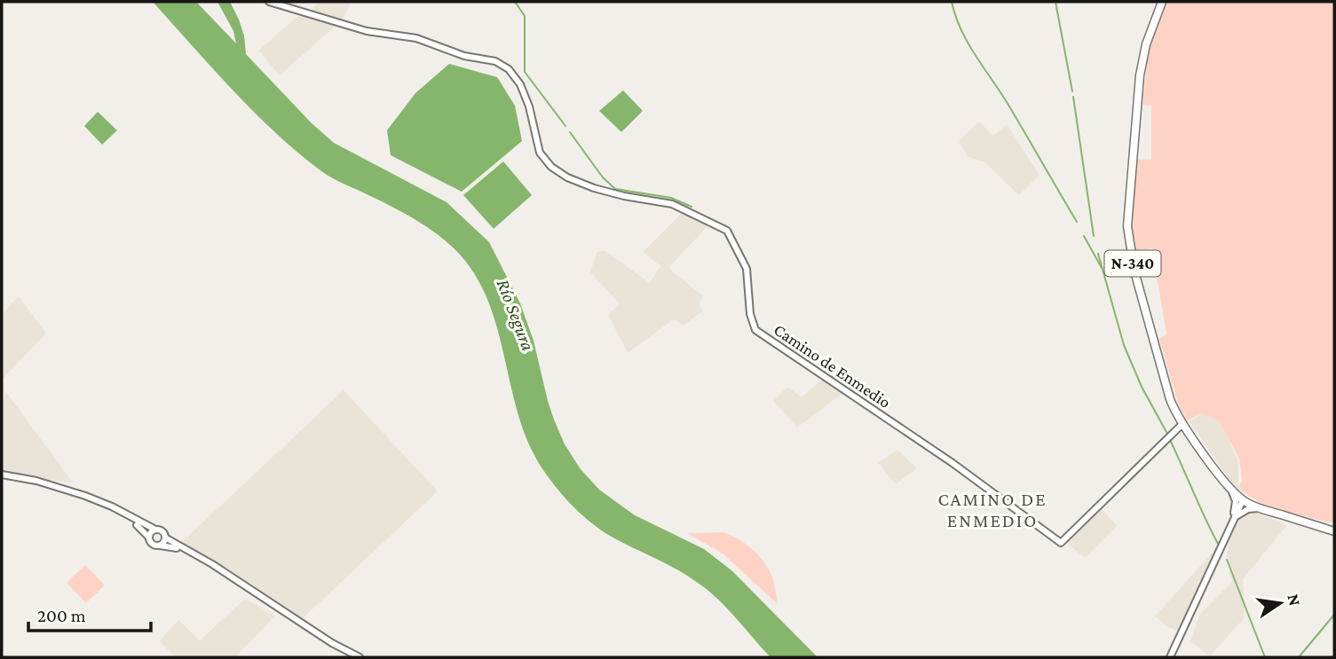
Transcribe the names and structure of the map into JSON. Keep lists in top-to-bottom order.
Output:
{
  "streets": {
    "highway": ["N-340"],
    "main road": ["Camino de Enmedio"]
  },
  "crossings": [
    ["N-340", "Camino de Enmedio"]
  ],
  "districts": ["CAMINO DE ENMEDIO"],
  "water": ["Río Segura"],
  "scale_bar": "200 m",
  "north": "right"
}
